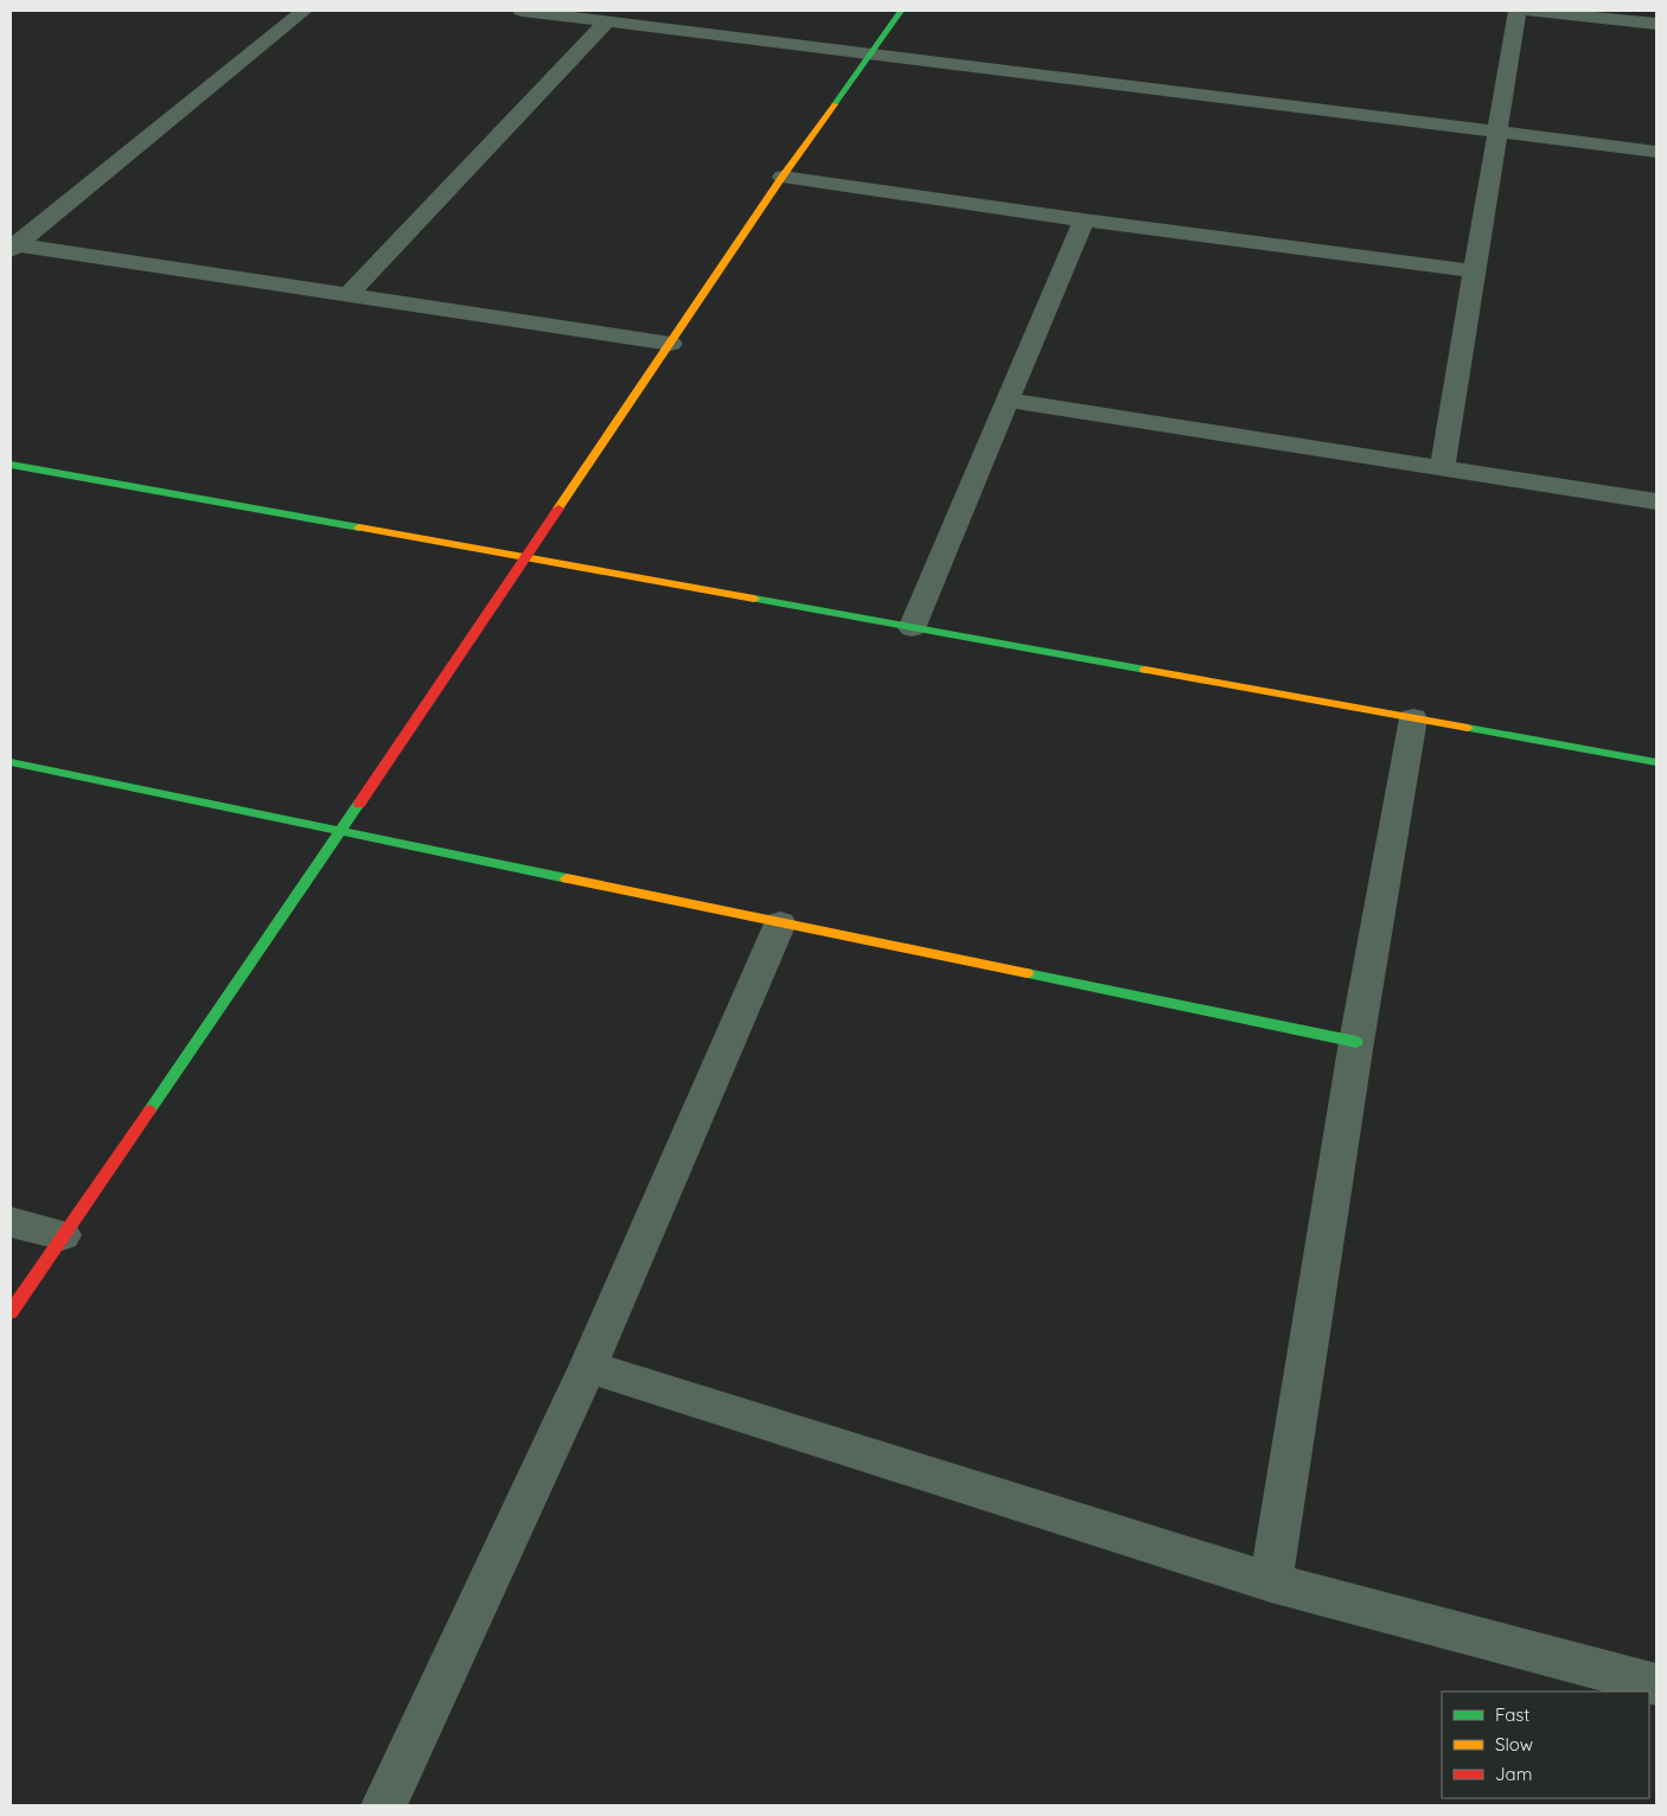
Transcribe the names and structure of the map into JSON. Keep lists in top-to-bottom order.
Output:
{
  "legend": ["Fast", "Slow", "Jam"]
}
